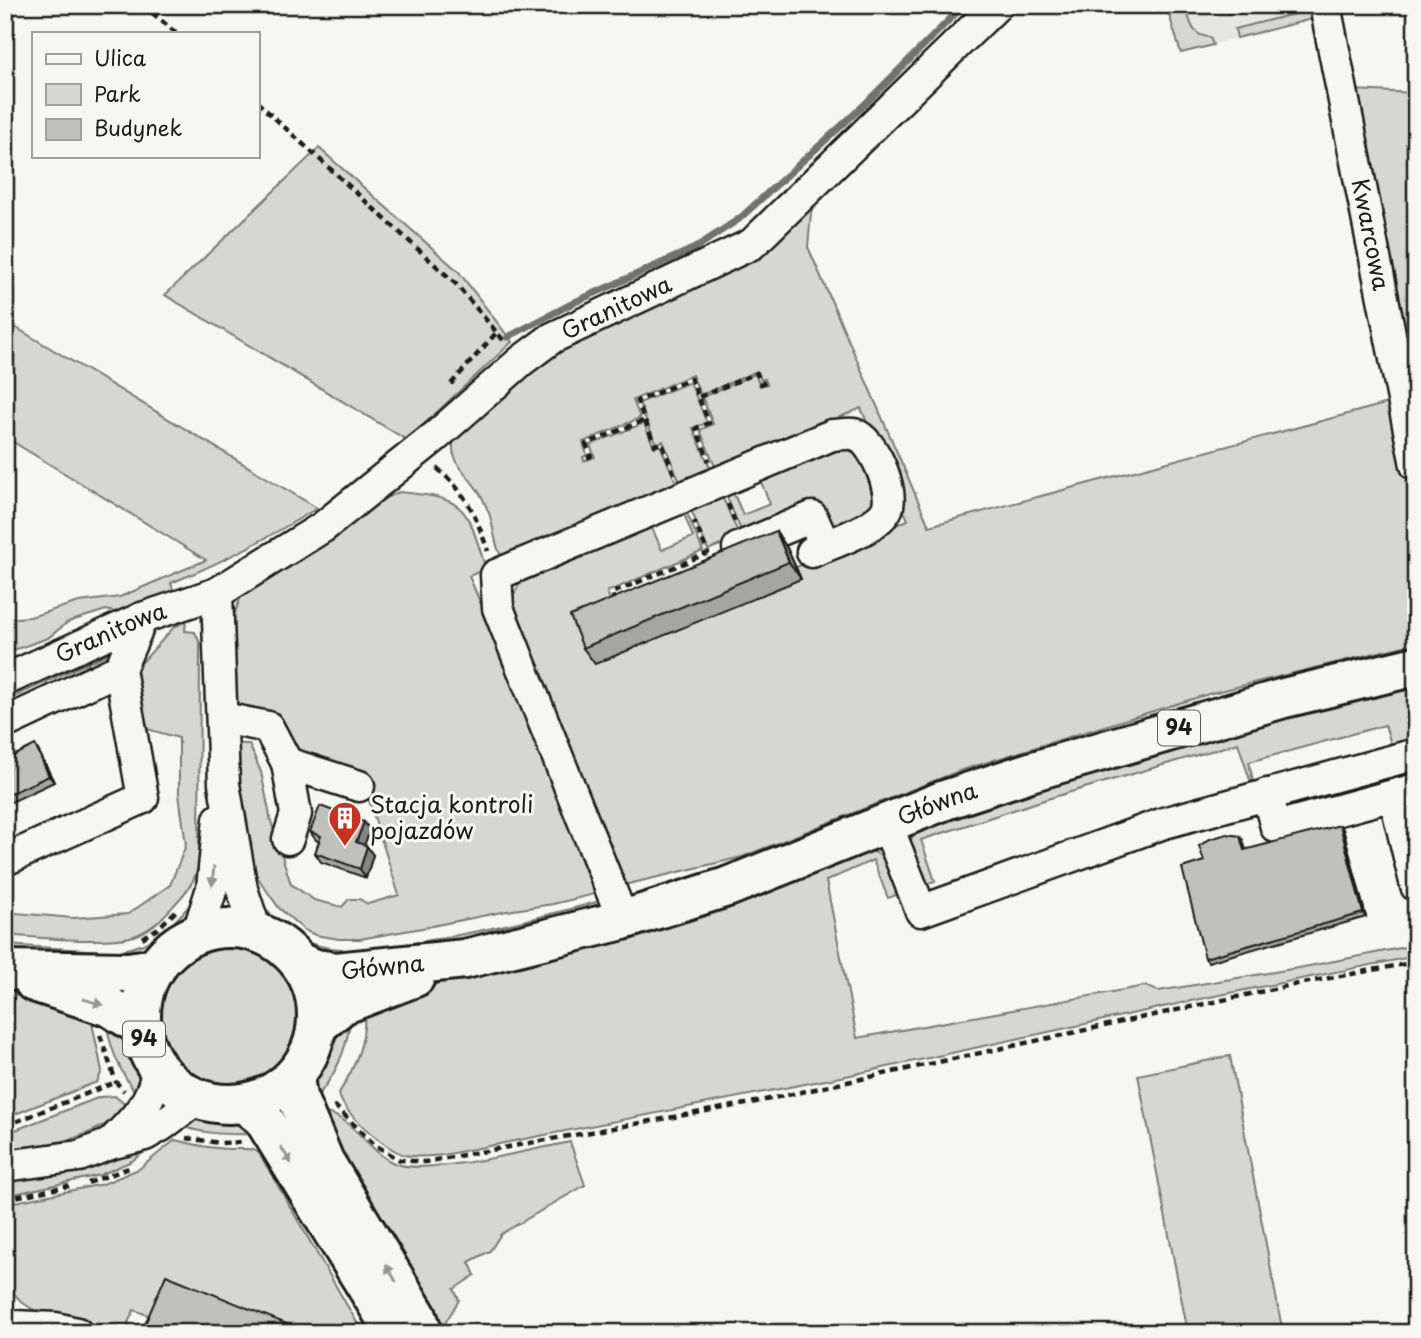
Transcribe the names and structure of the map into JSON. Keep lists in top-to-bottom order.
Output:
{
  "streets": {
    "main road": ["94", "Główna"],
    "street": ["Kwarcowa", "Granitowa"]
  },
  "crossings": [
    ["94", "Główna"]
  ],
  "places": {
    "building": ["Stacja kontroli pojazdów"]
  },
  "legend": ["Ulica", "Park", "Budynek"]
}
